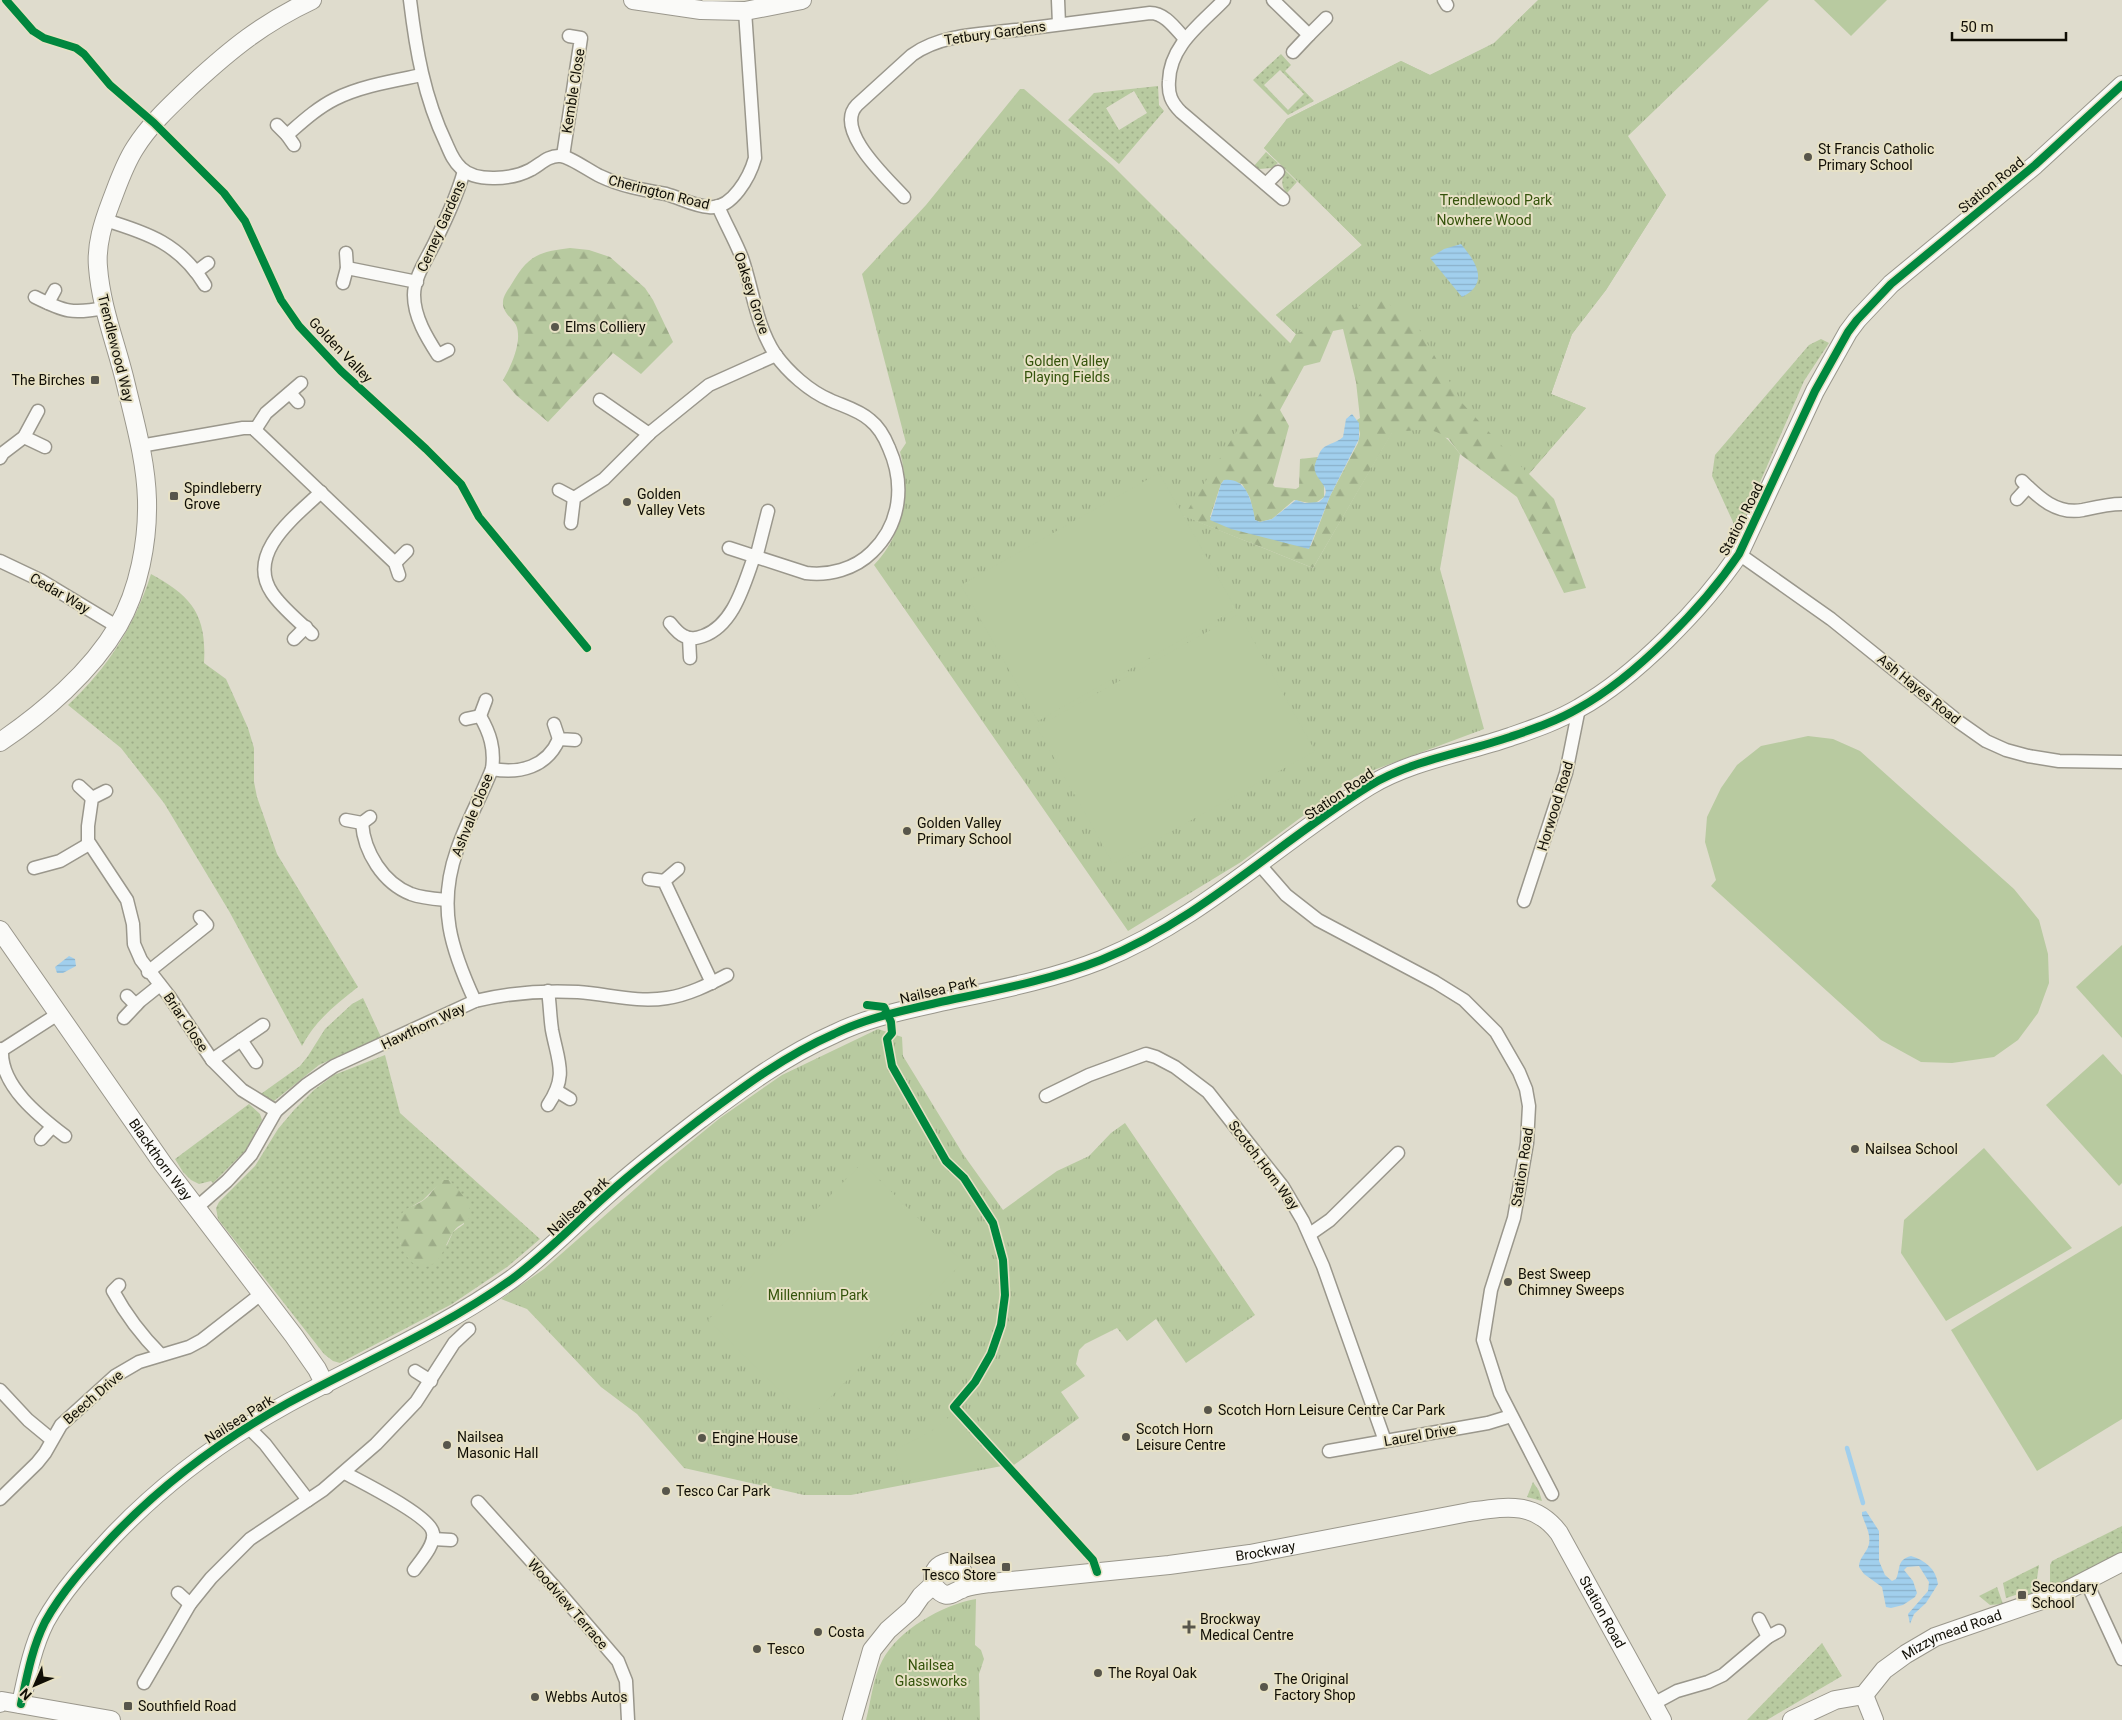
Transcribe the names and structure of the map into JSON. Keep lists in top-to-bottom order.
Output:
{
  "streets": {
    "street": [
      "Tetbury Gardens",
      "Kemble Close",
      "Station Road",
      "Cherington Road",
      "Cerney Gardens",
      "Oaksey Grove",
      "Trendlewood Way",
      "Cedar Way",
      "Ash Hayes Road",
      "Horwood Road",
      "Ashvale Close",
      "Nailsea Park",
      "Briar Close",
      "Hawthorn Way",
      "Blackthorn Way",
      "Scotch Horn Way",
      "Beech Drive",
      "Laurel Drive",
      "Brockway",
      "Woodview Terrace",
      "Mizzymead Road"
    ],
    "cycle path": ["Golden Valley"]
  },
  "crossings": [
    ["Kemble Close", "Cherington Road"],
    ["Station Road", "Ash Hayes Road"],
    ["Station Road", "Horwood Road"],
    ["Station Road", "Nailsea Park"],
    ["Station Road", "Laurel Drive"],
    ["Station Road", "Brockway"],
    ["Cherington Road", "Oaksey Grove"],
    ["Trendlewood Way", "Cedar Way"],
    ["Ashvale Close", "Hawthorn Way"],
    ["Nailsea Park", "Blackthorn Way"],
    ["Briar Close", "Hawthorn Way"],
    ["Hawthorn Way", "Blackthorn Way"],
    ["Blackthorn Way", "Beech Drive"],
    ["Scotch Horn Way", "Laurel Drive"]
  ],
  "parks": [
    "Trendlewood Park",
    "Nowhere Wood",
    "Golden Valley Playing Fields",
    "Millennium Park",
    "Nailsea Glassworks"
  ],
  "places": {
    "other": [
      "St Francis Catholic Primary School",
      "Elms Colliery",
      "Golden Valley Vets",
      "Golden Valley Primary School",
      "Nailsea School",
      "Best Sweep Chimney Sweeps",
      "Scotch Horn Leisure Centre Car Park",
      "Scotch Horn Leisure Centre",
      "Engine House",
      "Nailsea Masonic Hall",
      "Tesco Car Park",
      "Costa",
      "Tesco",
      "The Royal Oak",
      "The Original Factory Shop",
      "Webbs Autos"
    ],
    "transit": [
      "The Birches",
      "Spindleberry Grove",
      "Nailsea Tesco Store",
      "Secondary School",
      "Southfield Road"
    ],
    "health": ["Brockway Medical Centre"]
  },
  "scale_bar": "50 m",
  "north": "bottom left"
}
